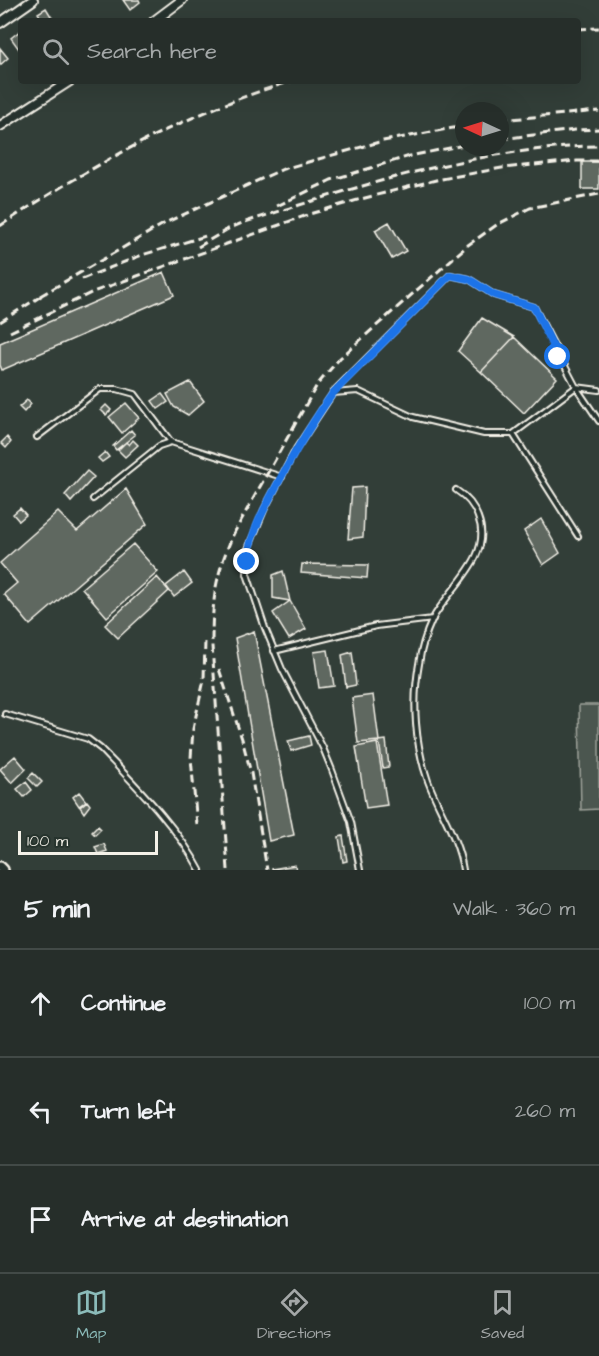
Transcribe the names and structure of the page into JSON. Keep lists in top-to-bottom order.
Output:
{
  "scale_bar": "100 m",
  "north": "left",
  "page": {
    "search": "Search here",
    "scale": "100 m",
    "heading": ["5 min", "Walk · 360 m"],
    "list": [
      ["Continue", "100 m"],
      ["Turn left", "260 m"],
      "Arrive at destination"
    ],
    "nav": ["Map", "Directions", "Saved"]
  }
}
